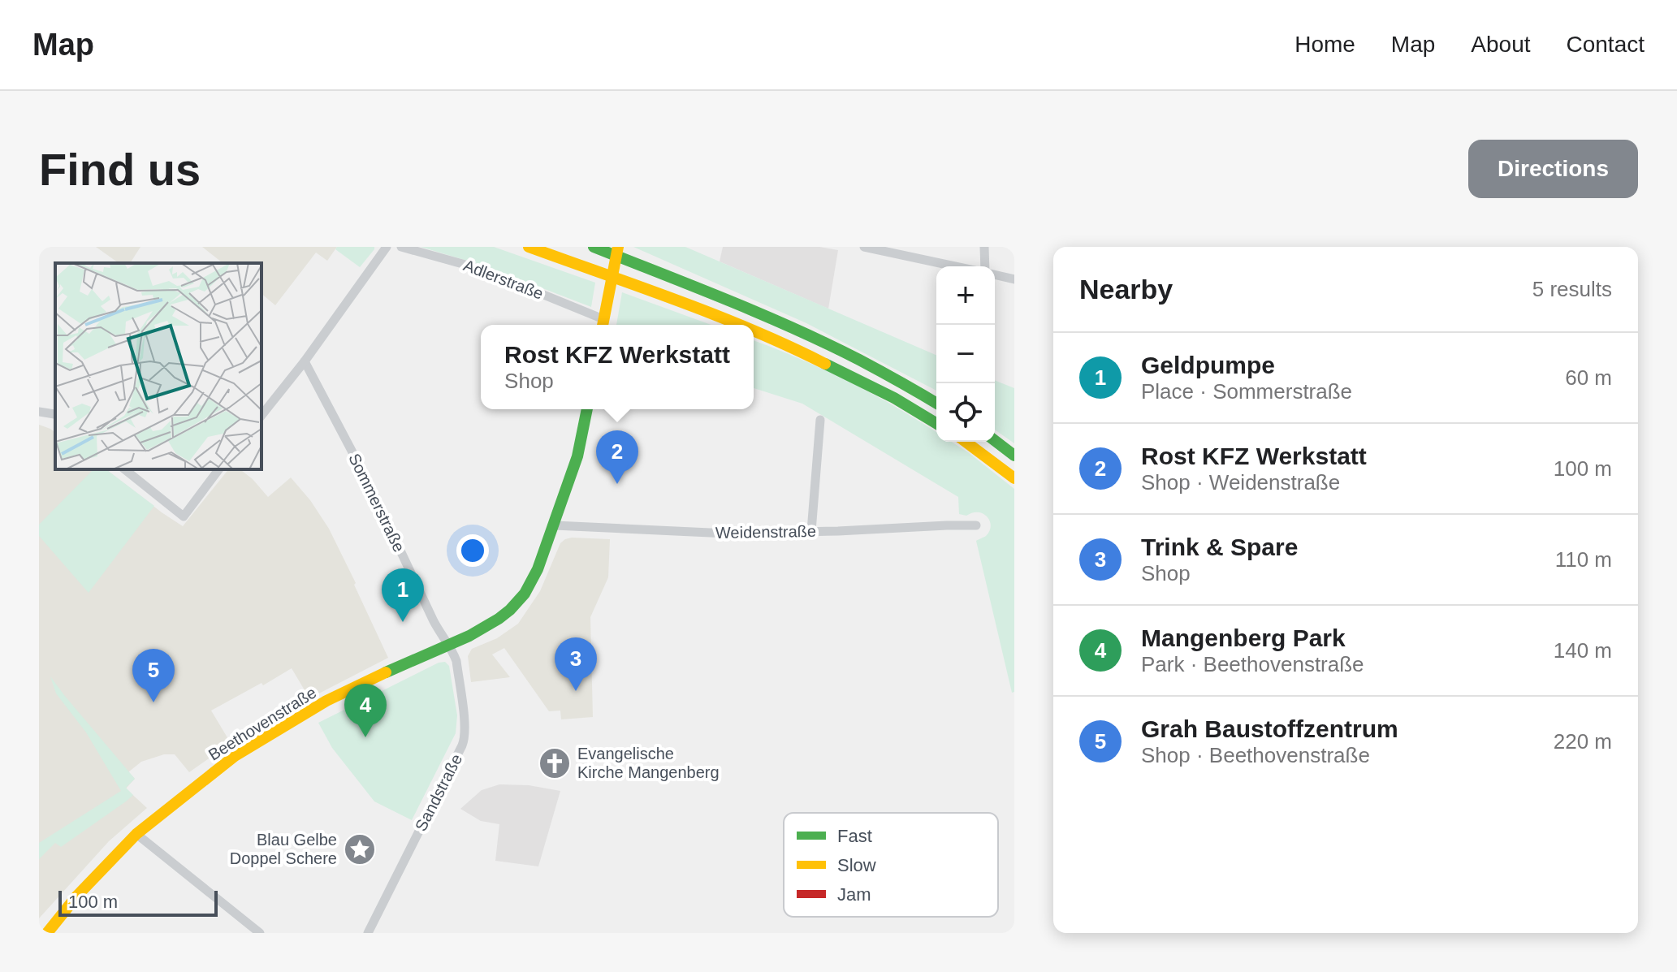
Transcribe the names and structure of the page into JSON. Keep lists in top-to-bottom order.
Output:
{
  "streets": {
    "main road": ["Beethovenstraße"],
    "street": [
      "Adlerstraße",
      "Sommerstraße",
      "Weidenstraße",
      "Sandstraße"
    ]
  },
  "crossings": [
    ["Sommerstraße", "Beethovenstraße"],
    ["Sommerstraße", "Sandstraße"],
    ["Weidenstraße", "Beethovenstraße"],
    ["Beethovenstraße", "Sandstraße"]
  ],
  "places": {
    "church": ["Evangelische Kirche Mangenberg"],
    "place": ["Blau Gelbe Doppel Schere"]
  },
  "legend": ["Fast", "Slow", "Jam"],
  "scale_bar": "100 m",
  "page": {
    "header": "Map",
    "nav": [
      "Home",
      "Map",
      "About",
      "Contact"
    ],
    "buttons": "Directions",
    "title": "Find us",
    "heading": ["Nearby", "5 results"],
    "map_buttons": ["+", "−"],
    "popup": ["Rost KFZ Werkstatt", "Shop"],
    "list": [
      {
        "mark": "1",
        "name": "Geldpumpe",
        "note": "Place · Sommerstraße",
        "value": "60 m"
      },
      {
        "mark": "2",
        "name": "Rost KFZ Werkstatt",
        "note": "Shop · Weidenstraße",
        "value": "100 m"
      },
      {
        "mark": "3",
        "name": "Trink & Spare",
        "note": "Shop",
        "value": "110 m"
      },
      {
        "mark": "4",
        "name": "Mangenberg Park",
        "note": "Park · Beethovenstraße",
        "value": "140 m"
      },
      {
        "mark": "5",
        "name": "Grah Baustoffzentrum",
        "note": "Shop · Beethovenstraße",
        "value": "220 m"
      }
    ],
    "pins": [
      "2",
      "1",
      "3",
      "5",
      "4"
    ],
    "scale": "100 m"
  }
}
